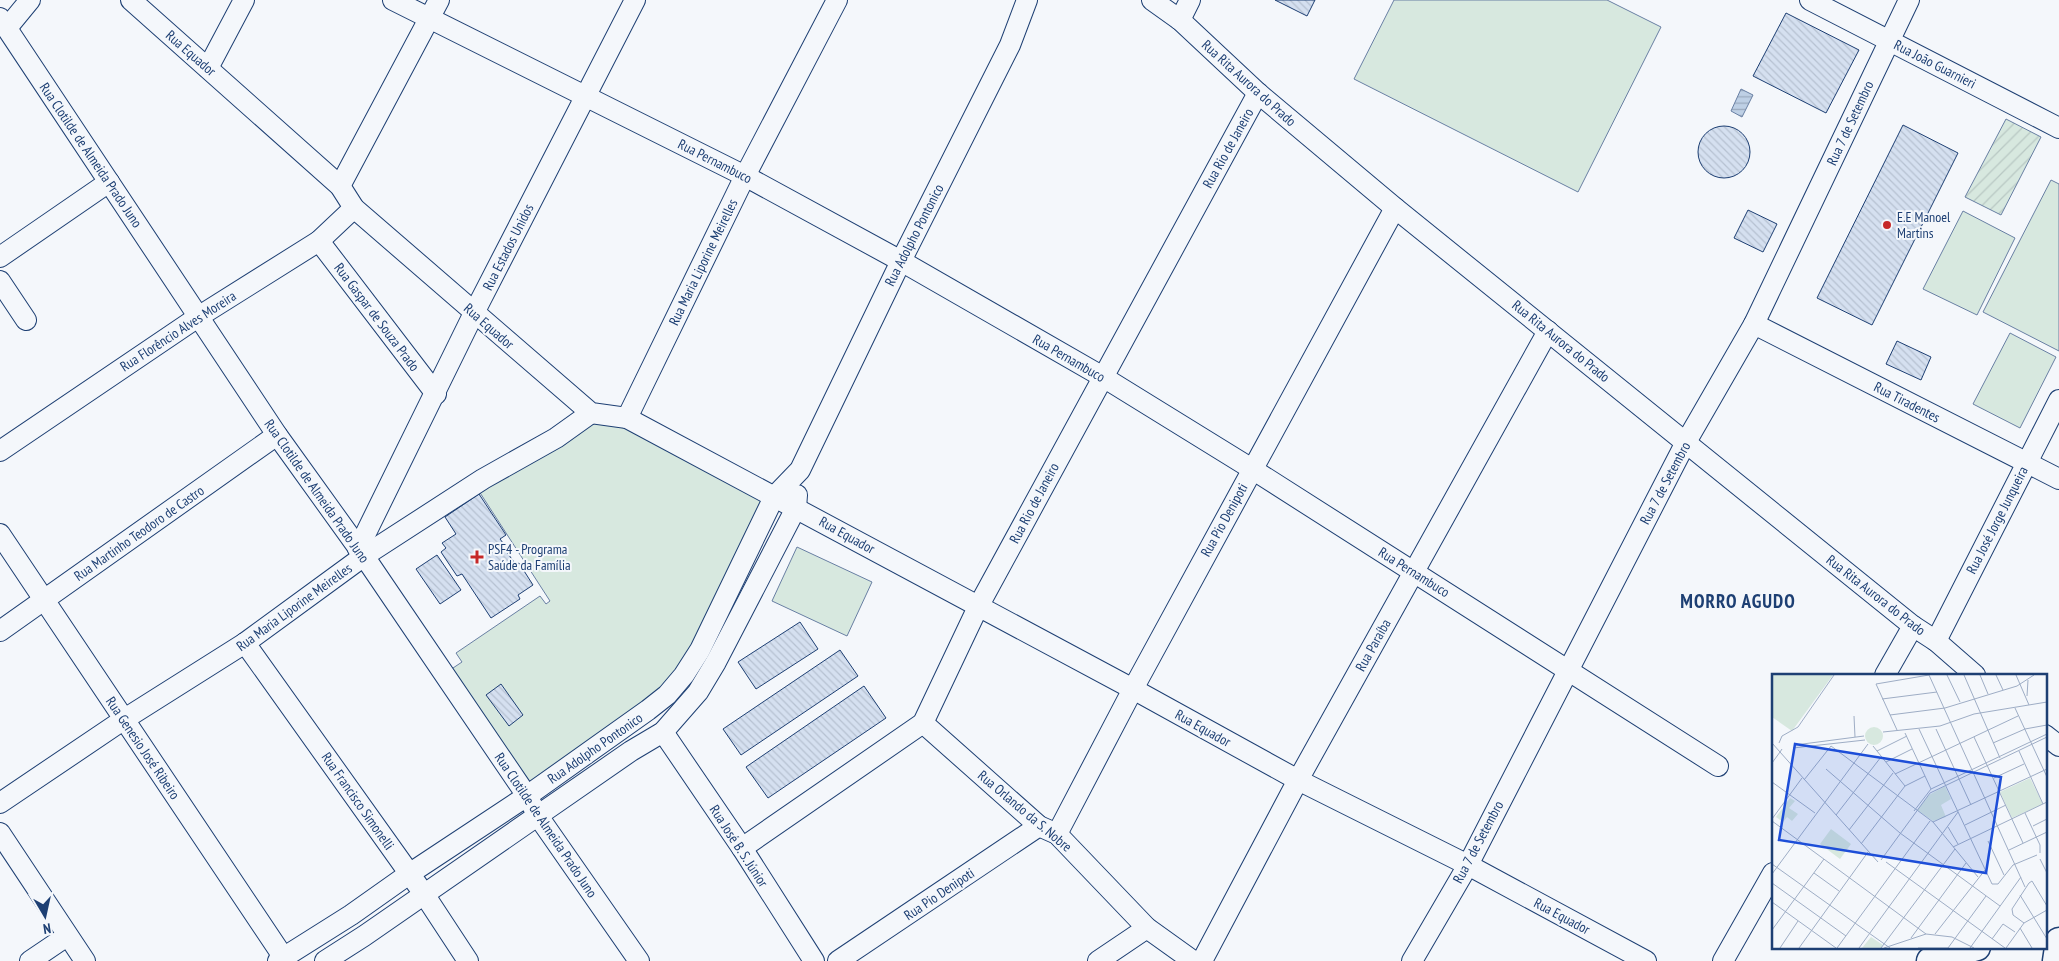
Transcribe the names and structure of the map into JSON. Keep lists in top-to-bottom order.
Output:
{
  "streets": {
    "street": [
      "Rua Equador",
      "Rua João Guarnieri",
      "Rua Rita Aurora do Prado",
      "Rua 7 de Setembro",
      "Rua Rio de Janeiro",
      "Rua Clotilde de Almeida Prado Juno",
      "Rua Pernambuco",
      "Rua Adolpho Pontonico",
      "Rua Estados Unidos",
      "Rua Maria Liporine Meirelles",
      "Rua Gaspar de Souza Prado",
      "Rua Florêncio Alves Moreira",
      "Rua Tiradentes",
      "Rua Pio Denipoti",
      "Rua José Jorge Junqueira",
      "Rua Martinho Teodoro de Castro",
      "Rua Paraíba",
      "Rua Genesio José Ribeiro",
      "Rua Francisco Simonelli",
      "Rua Orlando da S. Nobre",
      "Rua José B. S. Júnior"
    ]
  },
  "crossings": [
    ["Rua Equador", "Rua 7 de Setembro"],
    ["Rua Equador", "Rua Rio de Janeiro"],
    ["Rua Equador", "Rua Adolpho Pontonico"],
    ["Rua Equador", "Rua Estados Unidos"],
    ["Rua Equador", "Rua Maria Liporine Meirelles"],
    ["Rua Equador", "Rua Florêncio Alves Moreira"],
    ["Rua Equador", "Rua Pio Denipoti"],
    ["Rua Equador", "Rua Paraíba"],
    ["Rua João Guarnieri", "Rua 7 de Setembro"],
    ["Rua Rita Aurora do Prado", "Rua 7 de Setembro"],
    ["Rua Rita Aurora do Prado", "Rua Rio de Janeiro"],
    ["Rua Rita Aurora do Prado", "Rua Pio Denipoti"],
    ["Rua Rita Aurora do Prado", "Rua José Jorge Junqueira"],
    ["Rua Rita Aurora do Prado", "Rua Paraíba"],
    ["Rua 7 de Setembro", "Rua Pernambuco"],
    ["Rua 7 de Setembro", "Rua Tiradentes"],
    ["Rua Rio de Janeiro", "Rua Pernambuco"],
    ["Rua Rio de Janeiro", "Rua Orlando da S. Nobre"],
    ["Rua Clotilde de Almeida Prado Juno", "Rua Adolpho Pontonico"],
    ["Rua Clotilde de Almeida Prado Juno", "Rua Estados Unidos"],
    ["Rua Clotilde de Almeida Prado Juno", "Rua Maria Liporine Meirelles"],
    ["Rua Clotilde de Almeida Prado Juno", "Rua Florêncio Alves Moreira"],
    ["Rua Clotilde de Almeida Prado Juno", "Rua Martinho Teodoro de Castro"],
    ["Rua Pernambuco", "Rua Adolpho Pontonico"],
    ["Rua Pernambuco", "Rua Estados Unidos"],
    ["Rua Pernambuco", "Rua Maria Liporine Meirelles"],
    ["Rua Pernambuco", "Rua Pio Denipoti"],
    ["Rua Pernambuco", "Rua Paraíba"],
    ["Rua Adolpho Pontonico", "Rua Genesio José Ribeiro"],
    ["Rua Adolpho Pontonico", "Rua Francisco Simonelli"],
    ["Rua Adolpho Pontonico", "Rua José B. S. Júnior"],
    ["Rua Estados Unidos", "Rua Maria Liporine Meirelles"],
    ["Rua Estados Unidos", "Rua Gaspar de Souza Prado"],
    ["Rua Maria Liporine Meirelles", "Rua Genesio José Ribeiro"],
    ["Rua Maria Liporine Meirelles", "Rua Francisco Simonelli"],
    ["Rua Gaspar de Souza Prado", "Rua Florêncio Alves Moreira"],
    ["Rua Tiradentes", "Rua José Jorge Junqueira"],
    ["Rua Pio Denipoti", "Rua Orlando da S. Nobre"],
    ["Rua Martinho Teodoro de Castro", "Rua Genesio José Ribeiro"]
  ],
  "districts": ["MORRO AGUDO"],
  "places": {
    "other": ["E.E Manoel Martins"],
    "health": ["PSF4 - Programa Saúde da Família"]
  },
  "north": "bottom"
}
